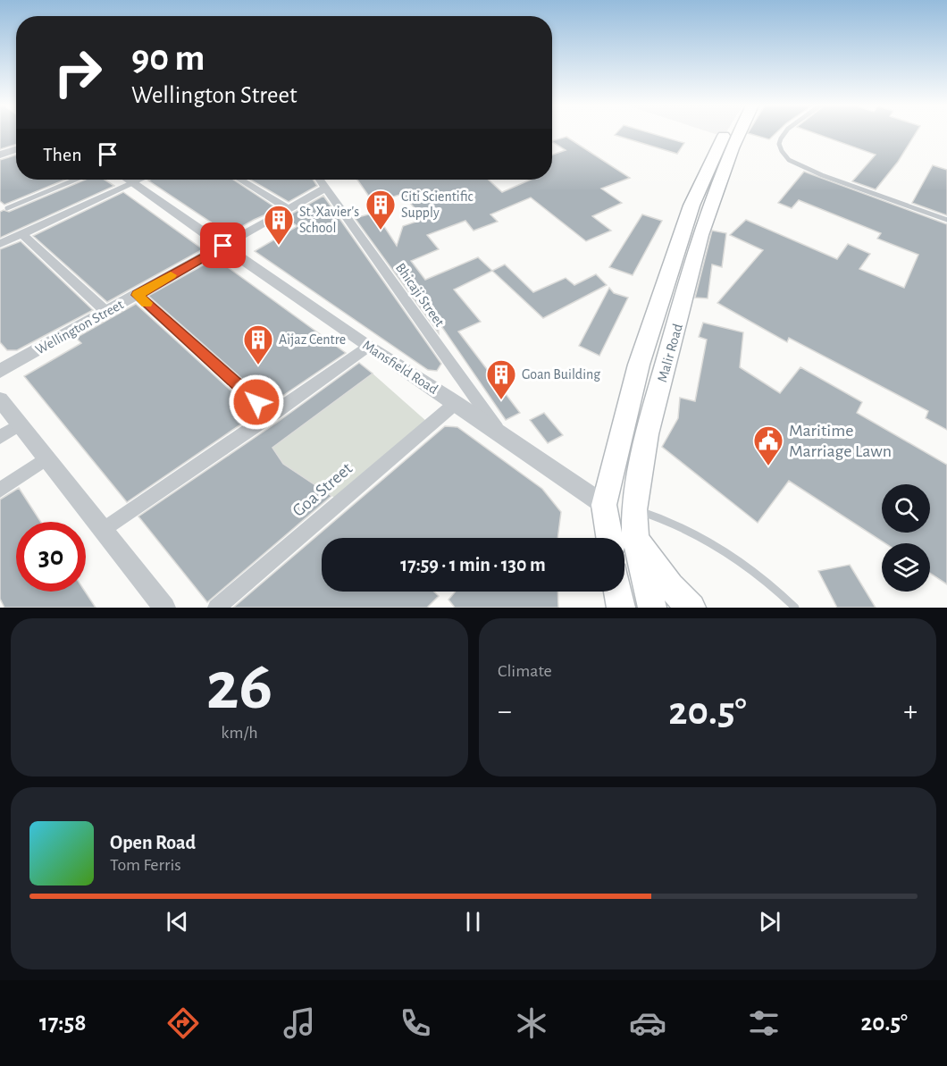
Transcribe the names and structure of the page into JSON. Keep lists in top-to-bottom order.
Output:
{
  "streets": {
    "main road": ["Malir Road"],
    "street": [
      "Bhicaji Street",
      "Wellington Street",
      "Mansfield Road",
      "Goa Street"
    ]
  },
  "crossings": [
    ["Bhicaji Street", "Wellington Street"],
    ["Bhicaji Street", "Mansfield Road"],
    ["Wellington Street", "Mansfield Road"],
    ["Malir Road", "Mansfield Road"],
    ["Mansfield Road", "Goa Street"]
  ],
  "places": {
    "building": [
      "Citi Scientific Supply",
      "St. Xavier's School",
      "Aijaz Centre",
      "Goan Building"
    ],
    "public building": ["Maritime Marriage Lawn"]
  },
  "page": {
    "turn": ["90 m", "Wellington Street"],
    "then": "Then",
    "limit": "30",
    "trip": "17:59 · 1 min · 130 m",
    "tile": [
      ["26", "km/h"],
      "Climate"
    ],
    "heat": ["−", "20.5°", "+"],
    "song": ["Open Road", "Tom Ferris"],
    "tabs": ["17:58", "20.5°"]
  }
}
